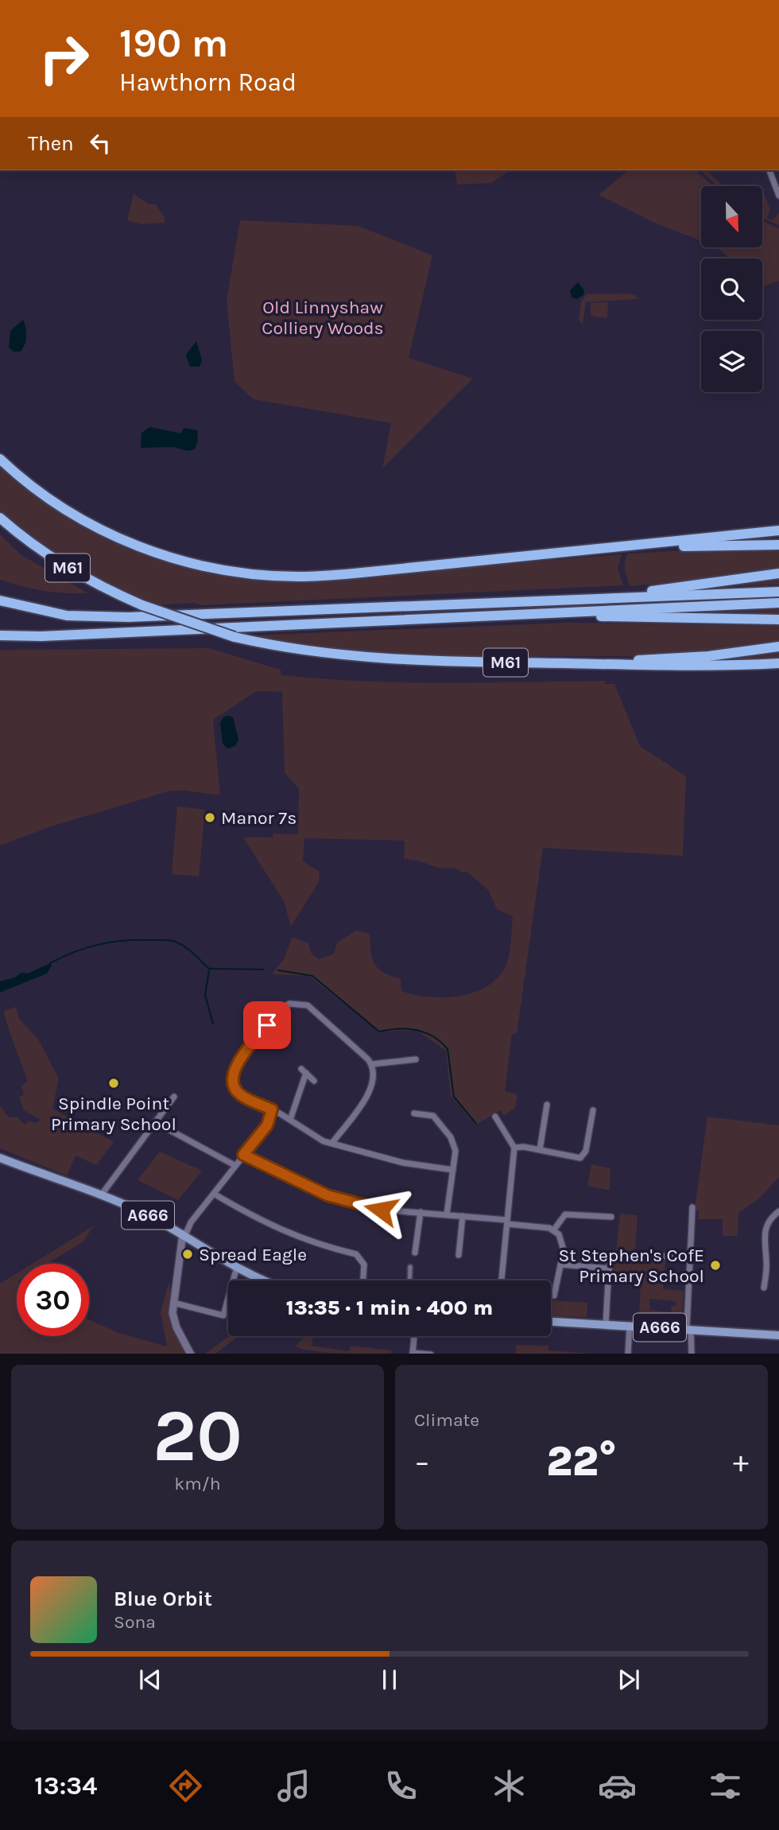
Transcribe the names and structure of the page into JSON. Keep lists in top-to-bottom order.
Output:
{
  "streets": {
    "highway": ["M61"],
    "main road": ["A666"]
  },
  "parks": ["Old Linnyshaw Colliery Woods"],
  "places": [
    "Manor 7s",
    "Spindle Point Primary School",
    "Spread Eagle",
    "St Stephen's CofE Primary School"
  ],
  "north": "bottom",
  "page": {
    "turn": ["190 m", "Hawthorn Road"],
    "then": "Then",
    "limit": "30",
    "trip": "13:35 · 1 min · 400 m",
    "tile": [
      ["20", "km/h"],
      "Climate"
    ],
    "heat": ["−", "22°", "+"],
    "song": ["Blue Orbit", "Sona"],
    "tabs": "13:34"
  }
}
